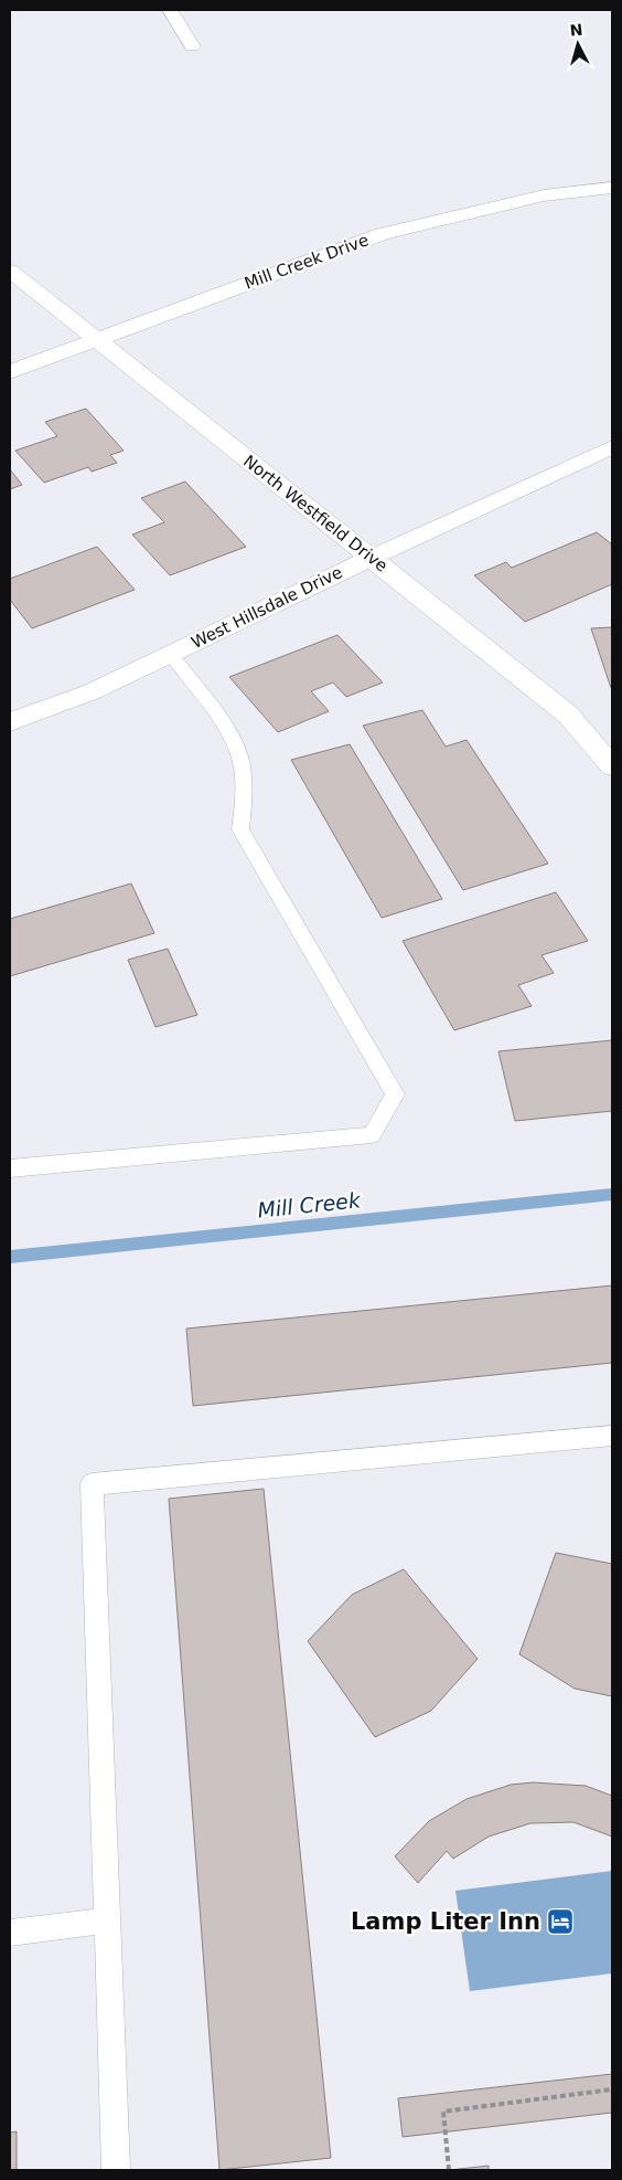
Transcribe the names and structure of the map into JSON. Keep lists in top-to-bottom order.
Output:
{
  "streets": {
    "street": ["Mill Creek Drive", "North Westfield Drive", "West Hillsdale Drive"]
  },
  "crossings": [
    ["Mill Creek Drive", "North Westfield Drive"],
    ["North Westfield Drive", "West Hillsdale Drive"]
  ],
  "water": ["Mill Creek"],
  "places": {
    "hotel": ["Lamp Liter Inn"]
  },
  "north": "top"
}
